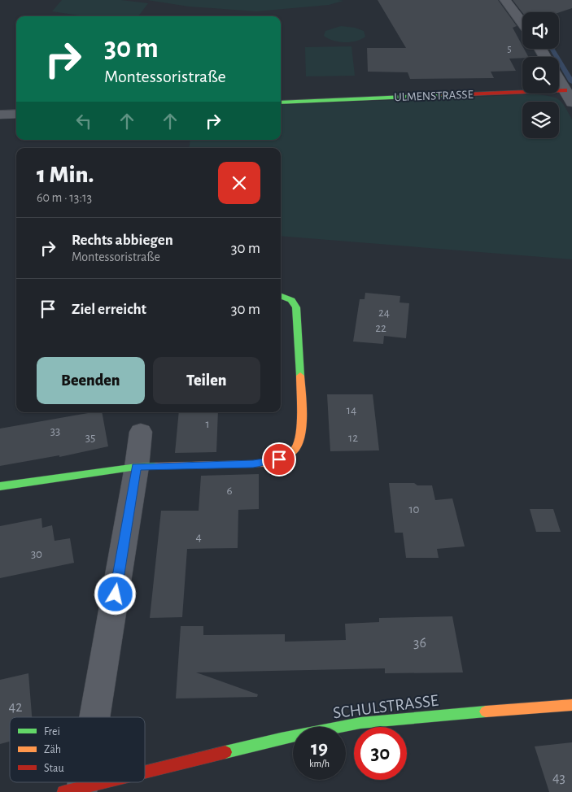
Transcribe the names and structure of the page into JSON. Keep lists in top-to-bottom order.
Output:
{
  "streets": {
    "street": ["ULMENSTRASSE", "SCHULSTRASSE"]
  },
  "house_numbers": [
    "5",
    "24",
    "22",
    "14",
    "1",
    "33",
    "35",
    "12",
    "6",
    "10",
    "4",
    "30",
    "36",
    "42",
    "43"
  ],
  "legend": ["Frei", "Zäh", "Stau"],
  "page": {
    "turn": ["30 m", "Montessoristraße"],
    "heading": ["1 Min.", "60 m · 13:13"],
    "list": [
      {
        "name": "Rechts abbiegen",
        "note": "Montessoristraße",
        "value": "30 m"
      },
      {
        "name": "Ziel erreicht",
        "value": "30 m"
      }
    ],
    "buttons": ["Beenden", "Teilen"],
    "speed": "19 km/h",
    "limit": "30"
  }
}
